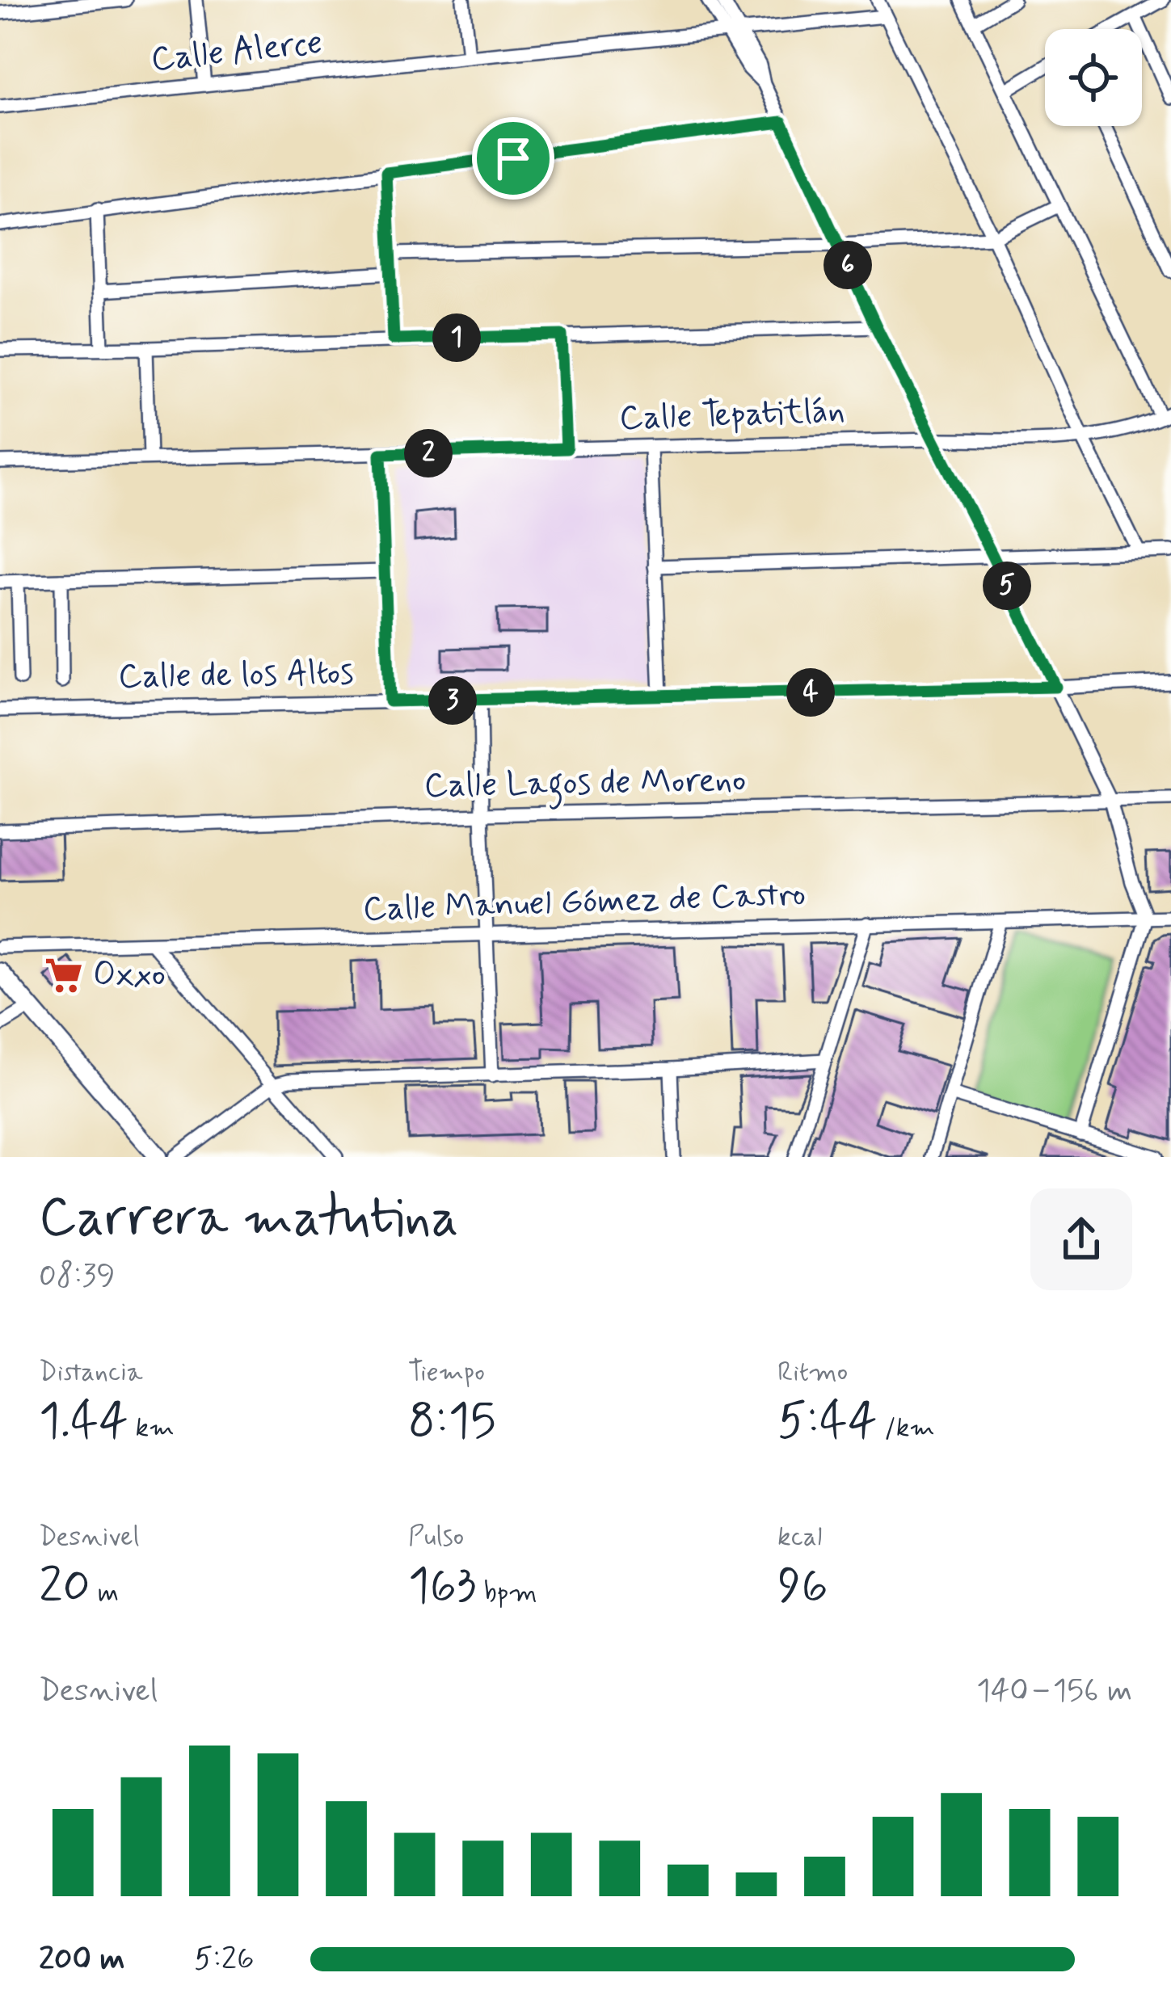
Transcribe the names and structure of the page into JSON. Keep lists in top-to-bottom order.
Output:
{
  "streets": {
    "street": [
      "Calle Alerce",
      "Calle Tepatitlán",
      "Calle de los Altos",
      "Calle Lagos de Moreno",
      "Calle Manuel Gómez de Castro"
    ]
  },
  "places": {
    "supermarket": ["Oxxo"]
  },
  "page": {
    "pins": [
      "6",
      "1",
      "2",
      "5",
      "4",
      "3"
    ],
    "heading": ["Carrera matutina", "08:39"],
    "stats": [
      ["Distancia", "1.44 km"],
      ["Tiempo", "8:15"],
      ["Ritmo", "5:44 /km"],
      ["Desnivel", "20 m"],
      ["Pulso", "163 bpm"],
      ["kcal", "96"]
    ],
    "chart": ["Desnivel", "140–156 m"],
    "list": [
      {
        "name": "200 m",
        "note": "5:26"
      }
    ]
  }
}
